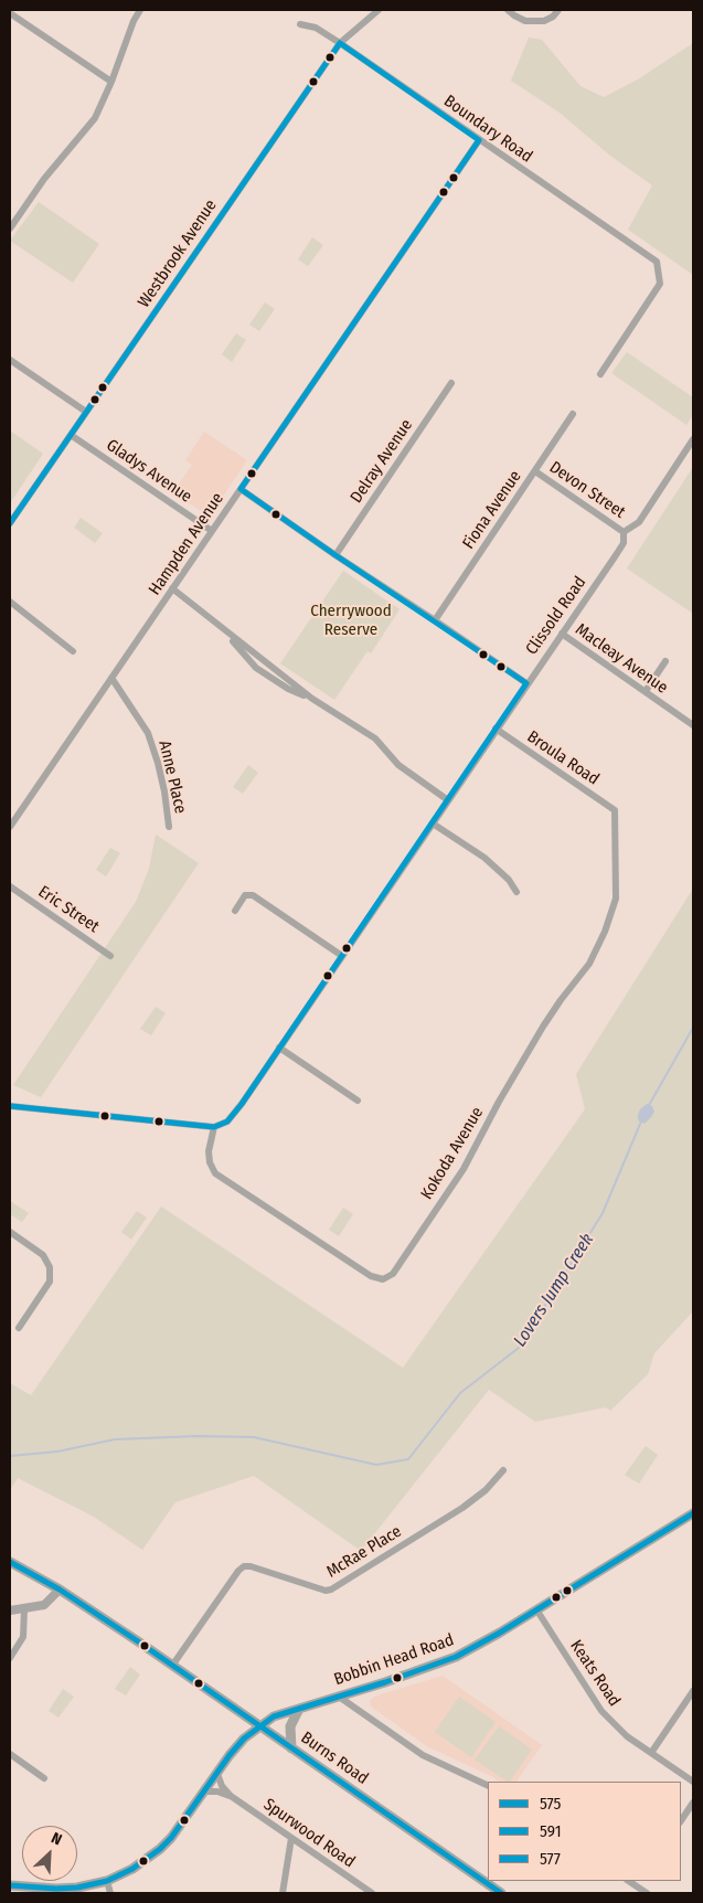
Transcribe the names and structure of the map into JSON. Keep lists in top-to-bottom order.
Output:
{
  "streets": {
    "main road": ["Bobbin Head Road", "Burns Road"],
    "street": [
      "Boundary Road",
      "Westbrook Avenue",
      "Delray Avenue",
      "Gladys Avenue",
      "Devon Street",
      "Fiona Avenue",
      "Hampden Avenue",
      "Clissold Road",
      "Macleay Avenue",
      "Broula Road",
      "Anne Place",
      "Eric Street",
      "Kokoda Avenue",
      "McRae Place",
      "Keats Road",
      "Spurwood Road"
    ]
  },
  "crossings": [
    ["Boundary Road", "Westbrook Avenue"],
    ["Boundary Road", "Hampden Avenue"],
    ["Westbrook Avenue", "Gladys Avenue"],
    ["Gladys Avenue", "Hampden Avenue"],
    ["Devon Street", "Fiona Avenue"],
    ["Devon Street", "Clissold Road"],
    ["Hampden Avenue", "Anne Place"],
    ["Clissold Road", "Macleay Avenue"],
    ["Clissold Road", "Broula Road"],
    ["Clissold Road", "Kokoda Avenue"],
    ["Broula Road", "Kokoda Avenue"],
    ["McRae Place", "Burns Road"],
    ["Bobbin Head Road", "Keats Road"],
    ["Bobbin Head Road", "Burns Road"],
    ["Bobbin Head Road", "Spurwood Road"]
  ],
  "water": ["Lovers Jump Creek"],
  "parks": ["Cherrywood Reserve"],
  "lines": ["transit line 575", "transit line 577", "transit line 591"],
  "legend": ["575", "591", "577"],
  "north": "top right"
}
